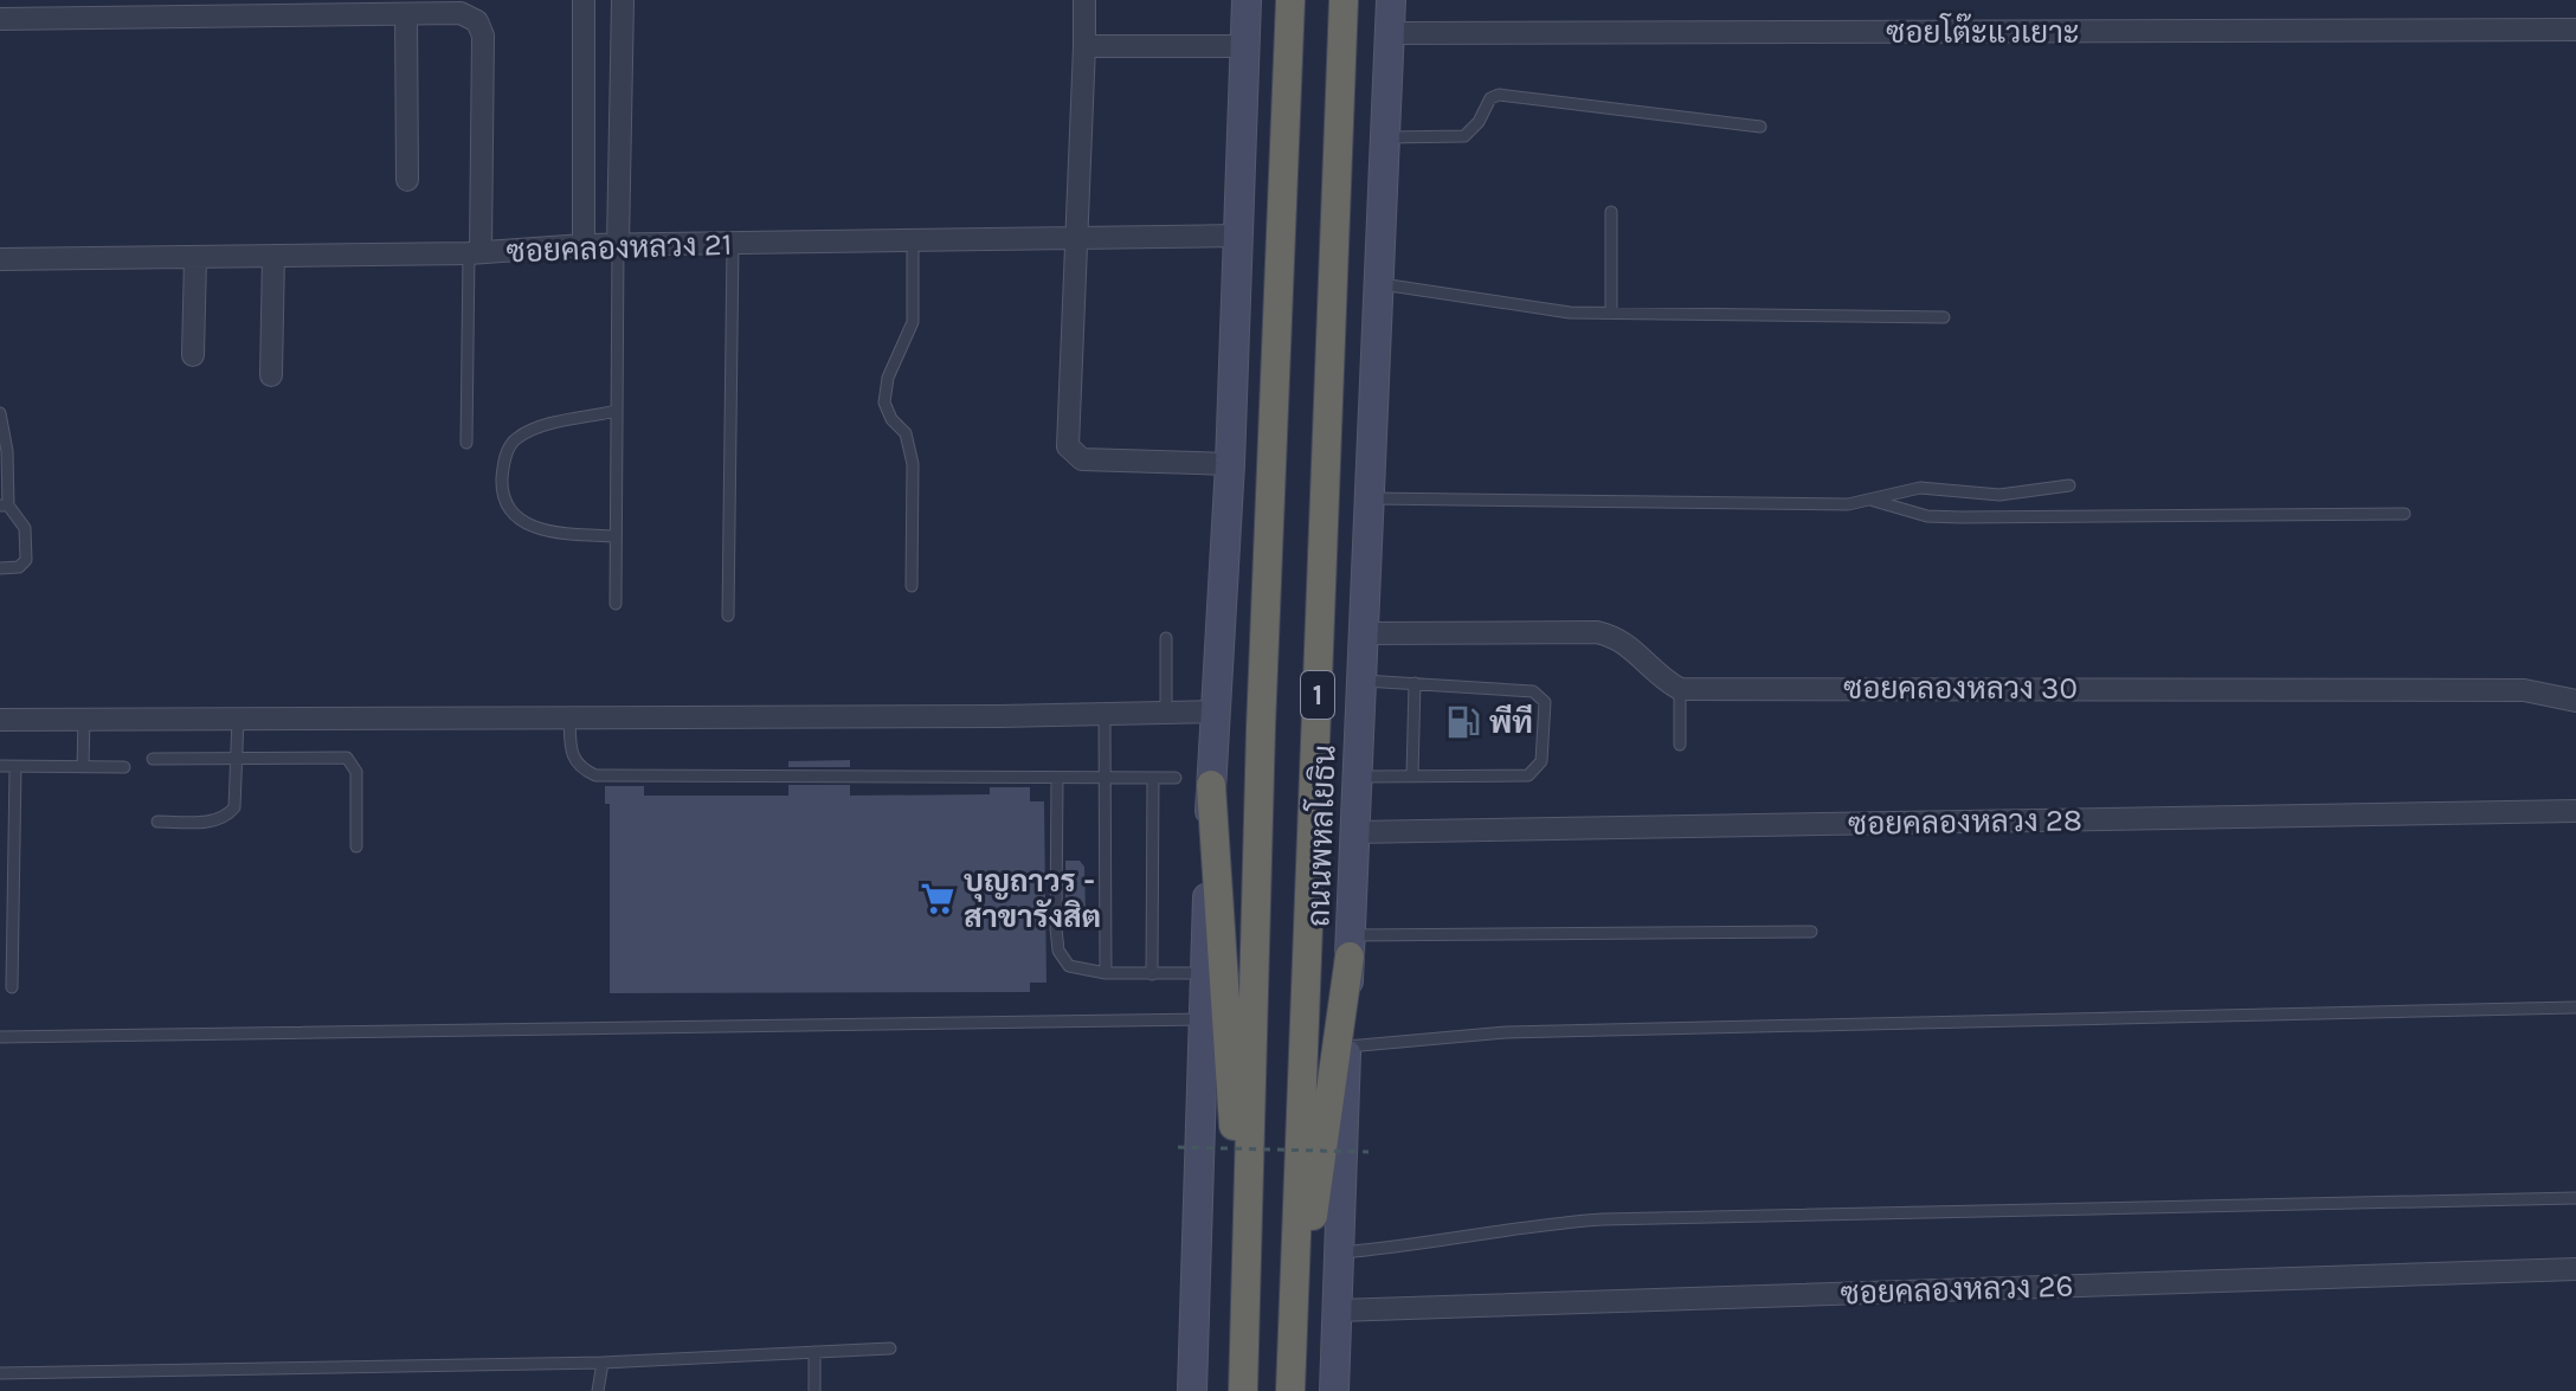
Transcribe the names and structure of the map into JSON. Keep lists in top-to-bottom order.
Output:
{
  "streets": {
    "highway": ["1", "ถนนพหลโยธิน"],
    "street": [
      "ซอยโต๊ะแวเยาะ",
      "ซอยคลองหลวง 21",
      "ซอยคลองหลวง 30",
      "ซอยคลองหลวง 28",
      "ซอยคลองหลวง 26"
    ]
  },
  "crossings": [
    ["ซอยโต๊ะแวเยาะ", "ถนนพหลโยธิน"],
    ["ซอยคลองหลวง 28", "ถนนพหลโยธิน"],
    ["ถนนพหลโยธิน", "ซอยคลองหลวง 26"]
  ],
  "places": {
    "fuel station": ["พีที"],
    "supermarket": ["บุญถาวร - สาขารังสิต"]
  }
}
